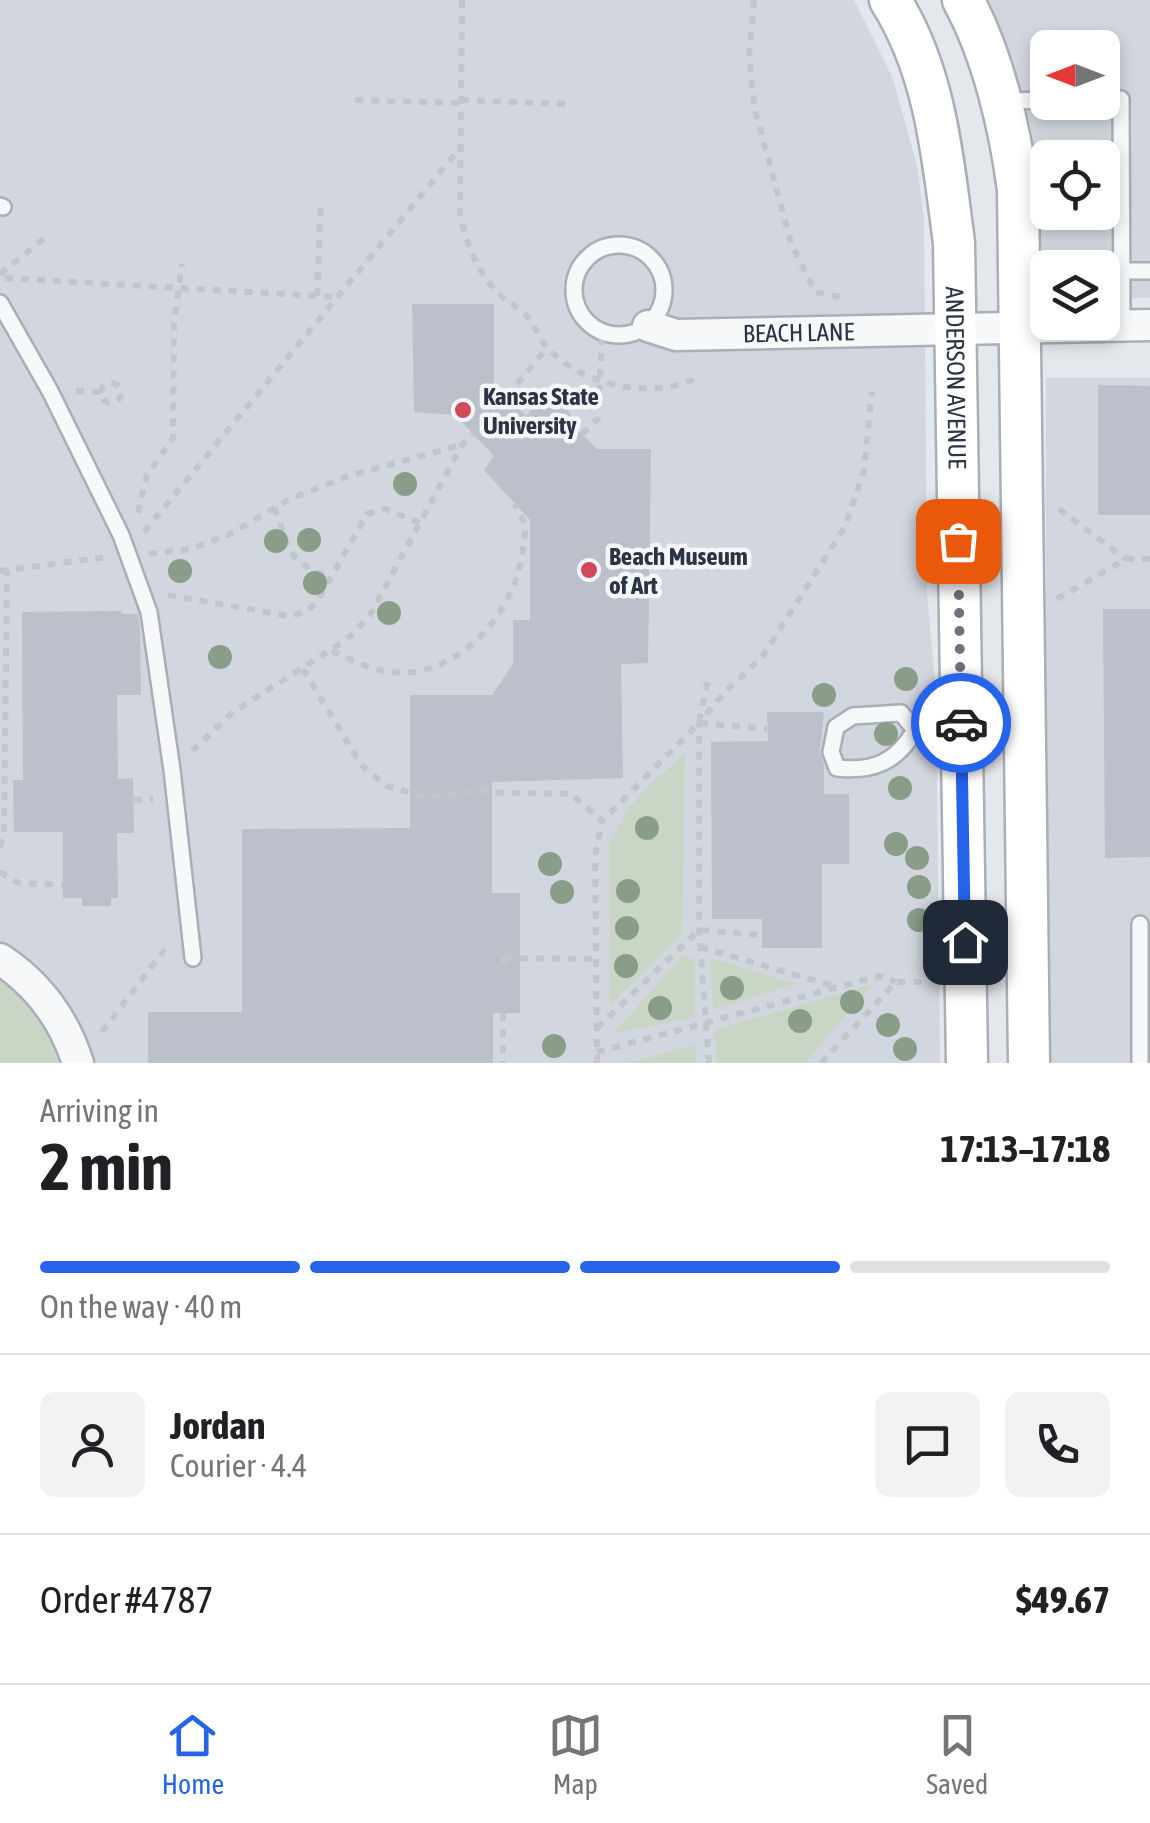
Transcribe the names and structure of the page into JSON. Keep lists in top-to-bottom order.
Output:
{
  "streets": {
    "main road": ["ANDERSON AVENUE"],
    "street": ["BEACH LANE"]
  },
  "crossings": [
    ["BEACH LANE", "ANDERSON AVENUE"]
  ],
  "places": ["Kansas State University", "Beach Museum of Art"],
  "north": "left",
  "page": {
    "heading": ["2 min", "Arriving in", "17:13–17:18"],
    "panel": [
      "Jordan",
      "Courier · 4.4",
      "Order #4787",
      "$49.67"
    ],
    "bar": "On the way · 40 m",
    "tabs": ["Home", "Map", "Saved"]
  }
}
